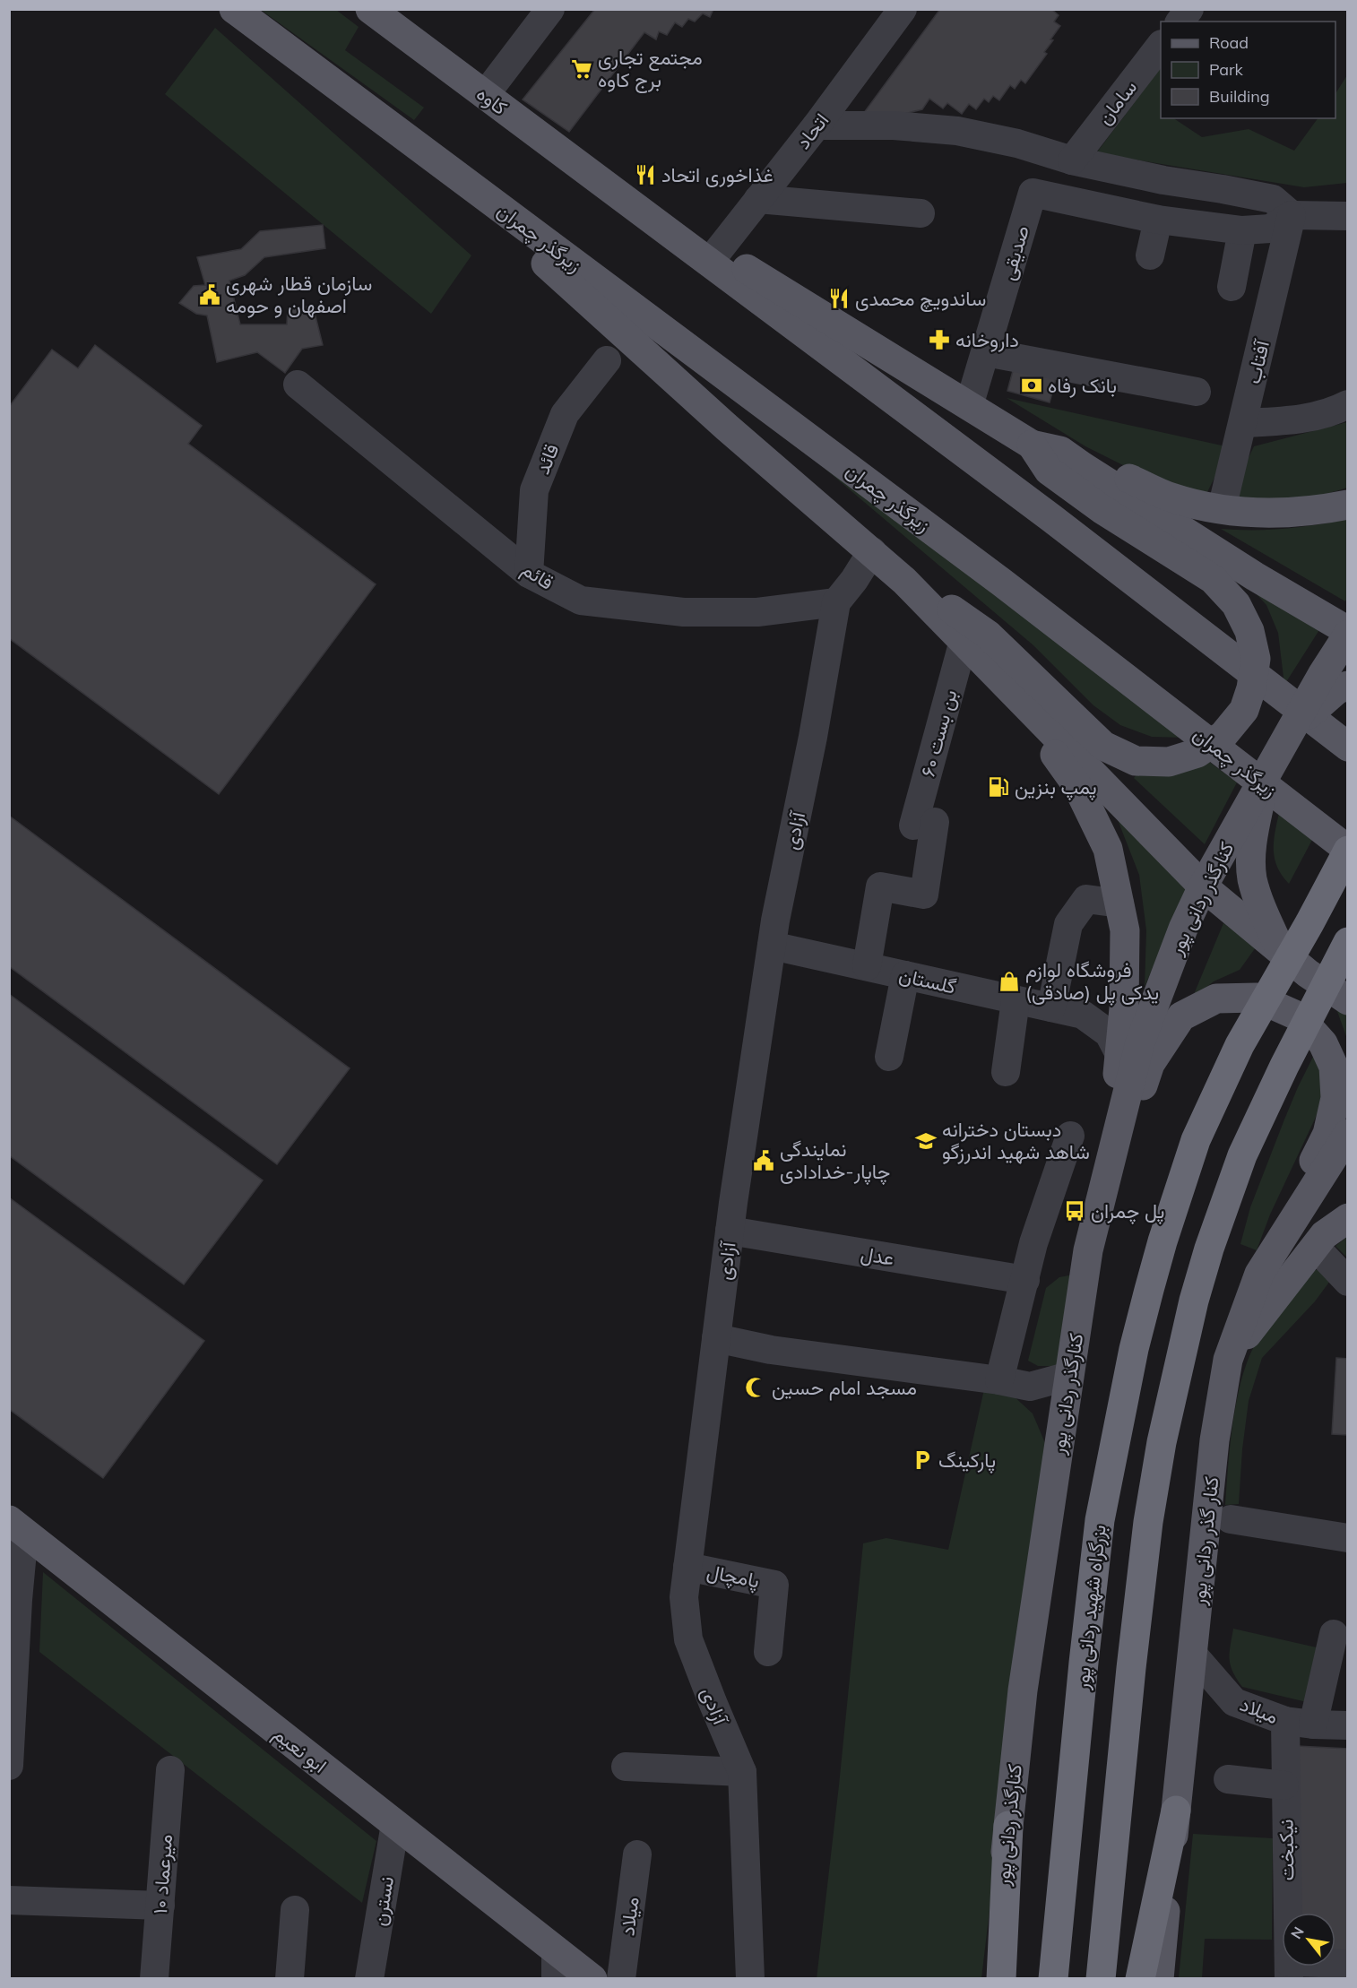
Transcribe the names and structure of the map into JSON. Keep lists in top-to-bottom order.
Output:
{
  "streets": {
    "highway": ["بزرگراه شهید ردانی پور"],
    "main road": [
      "کاوه",
      "زیرگذر چمران",
      "کنارگذر ردانی پور",
      "کنار گذر ردانی پور",
      "ابو نعیم"
    ],
    "street": [
      "سامان",
      "اتحاد",
      "صدیقی",
      "آفتاب",
      "قائد",
      "قائم",
      "بن بست ۶۰",
      "آزادی",
      "گلستان",
      "عدل",
      "پامچال",
      "میلاد",
      "نیکبخت",
      "میرعماد ۱۰",
      "نسترن"
    ]
  },
  "crossings": [
    ["زیرگذر چمران", "بزرگراه شهید ردانی پور"],
    ["قائد", "قائم"],
    ["قائم", "آزادی"],
    ["بن بست ۶۰", "گلستان"],
    ["آزادی", "گلستان"],
    ["آزادی", "عدل"],
    ["آزادی", "پامچال"],
    ["کنار گذر ردانی پور", "میلاد"],
    ["میلاد", "نیکبخت"],
    ["ابو نعیم", "نسترن"]
  ],
  "places": {
    "supermarket": ["مجتمع تجاری برج کاوه"],
    "restaurant": ["غذاخوری اتحاد", "ساندویچ محمدی"],
    "public building": ["سازمان قطار شهری اصفهان و حومه", "نمایندگی چاپار-خدادادی"],
    "pharmacy": ["داروخانه"],
    "bank": ["بانک رفاه"],
    "fuel station": ["پمپ بنزین"],
    "shop": ["فروشگاه لوازم یدکی پل (صادقی)"],
    "school or university": ["دبستان دخترانه شاهد شهید اندرزگو"],
    "bus stop": ["پل چمران"],
    "mosque": ["مسجد امام حسین"],
    "parking": ["پارکینگ"]
  },
  "legend": ["Road", "Park", "Building"],
  "north": "top left"
}
